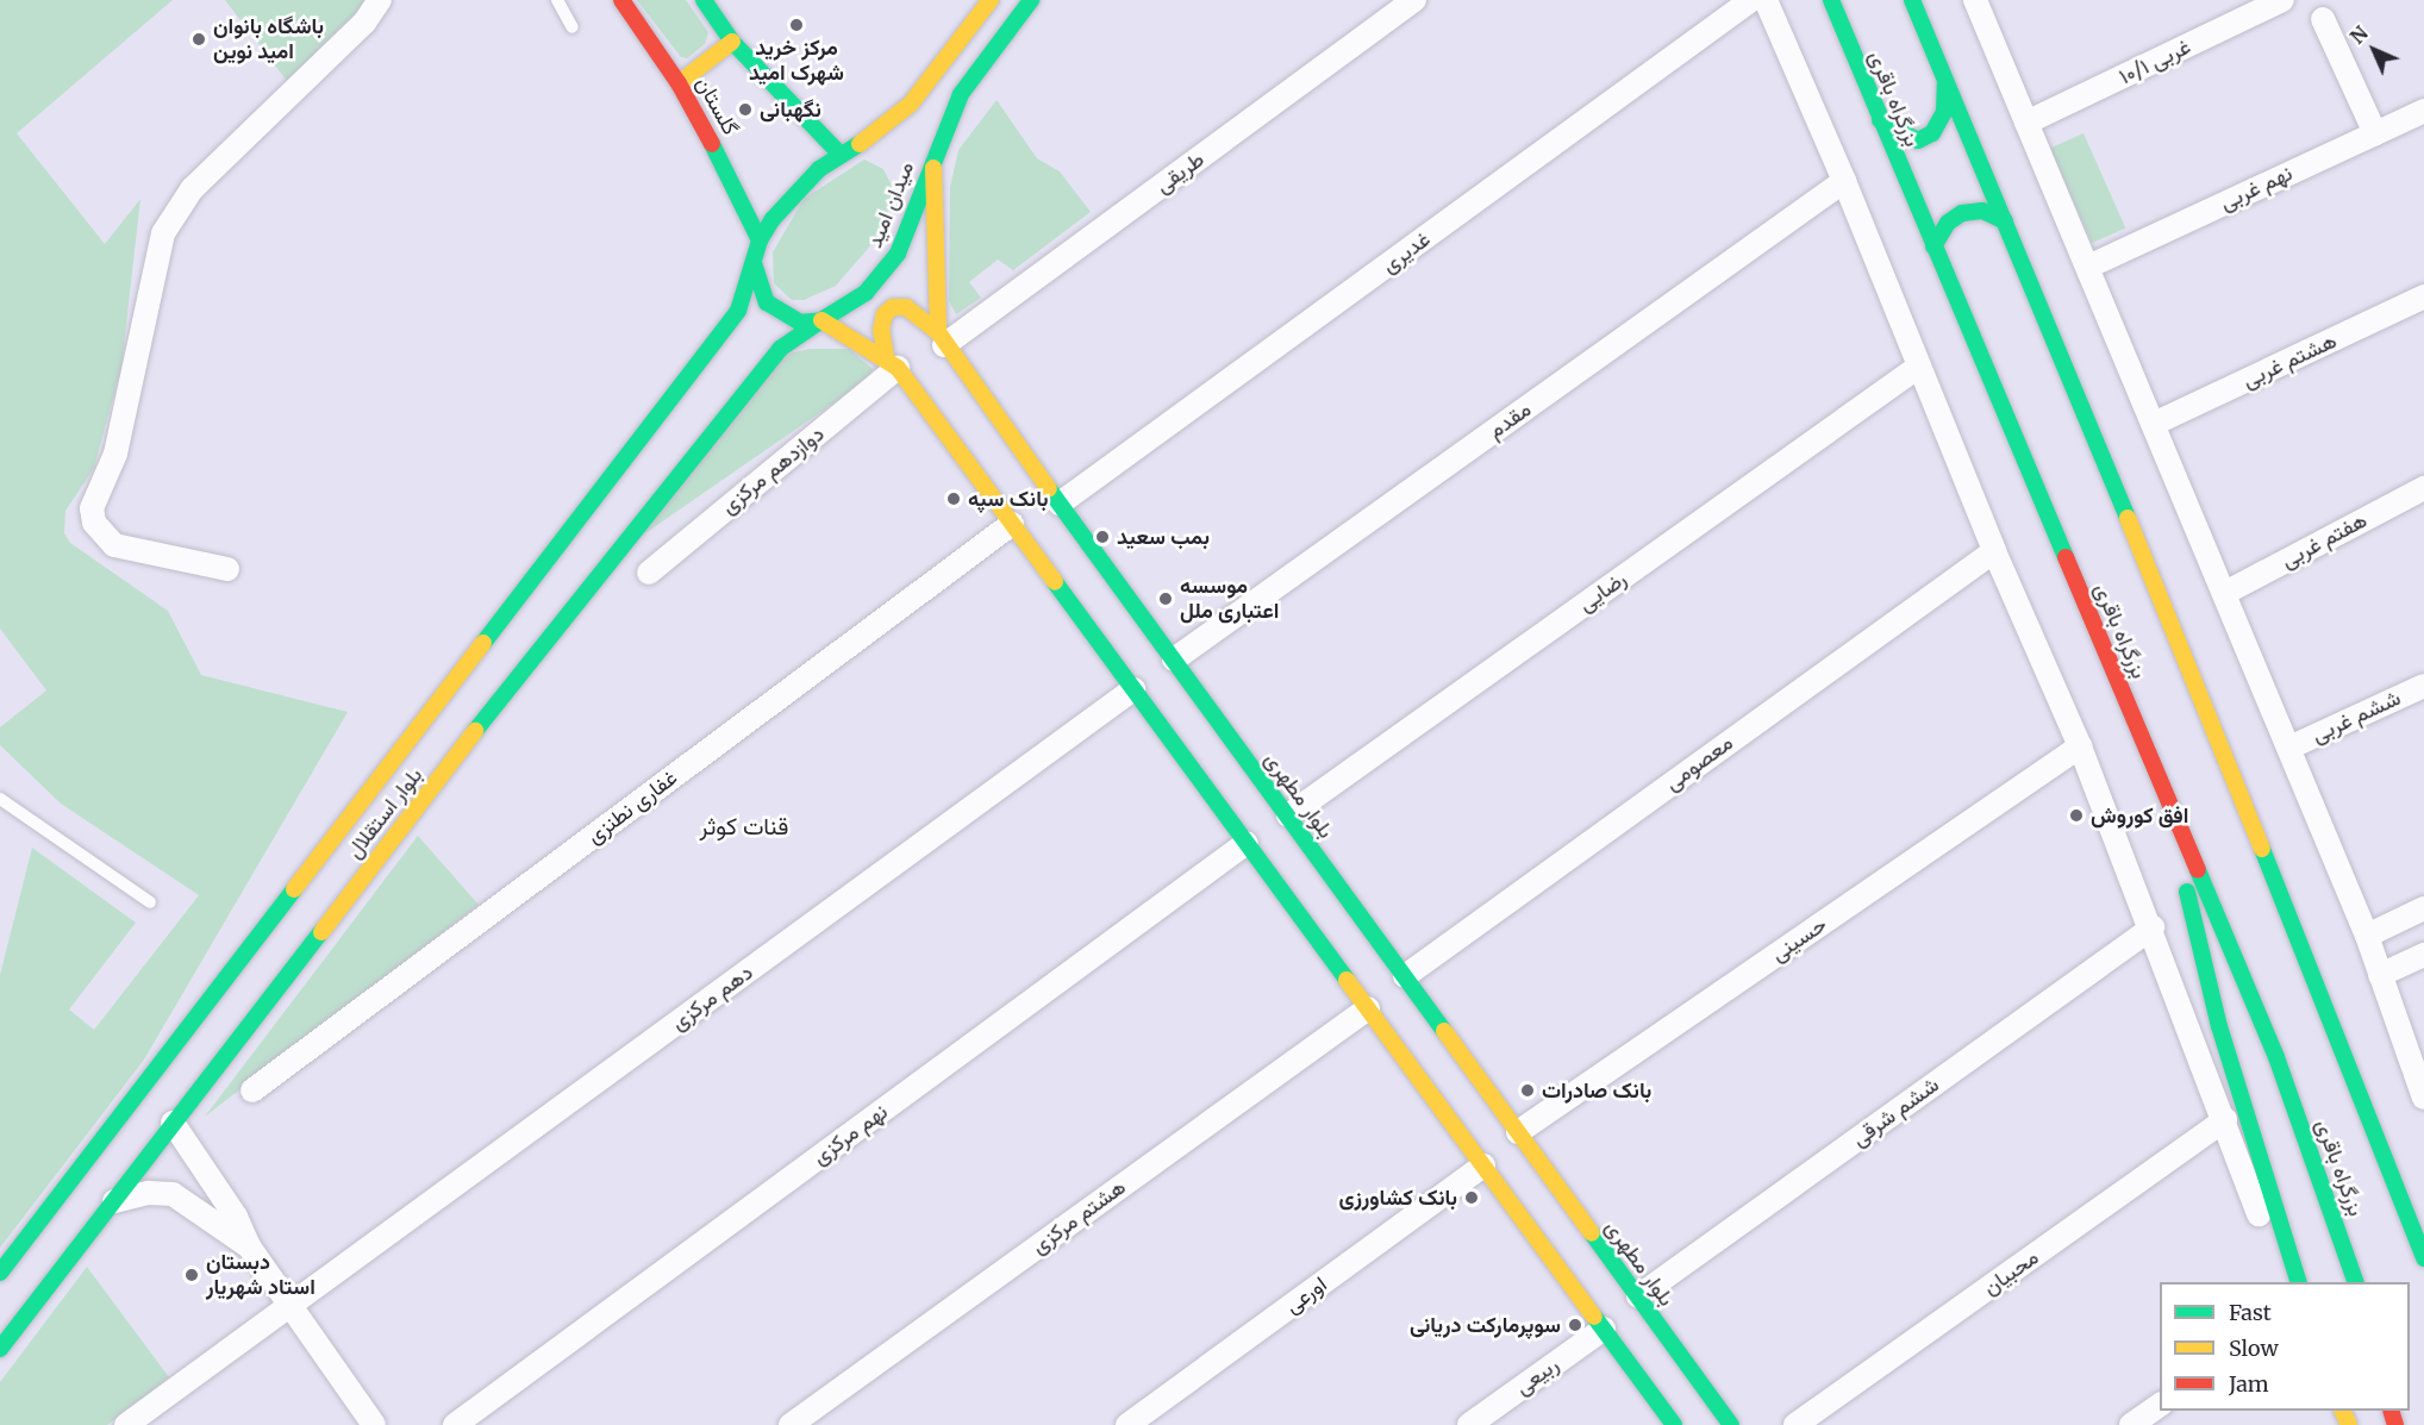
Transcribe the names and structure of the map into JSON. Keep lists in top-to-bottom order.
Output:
{
  "streets": {
    "main road": [
      "بزرگراه باقری",
      "گلستان",
      "میدان امید",
      "بلوار مطهری",
      "بلوار استقلال"
    ],
    "street": [
      "۱۰/۱ غربی",
      "طریقی",
      "نهم غربی",
      "غدیری",
      "هشتم غربی",
      "مقدم",
      "دوازدهم مرکزی",
      "هفتم غربی",
      "رضایی",
      "ششم غربی",
      "معصومی",
      "غفاری نطنزی",
      "حسینی",
      "دهم مرکزی",
      "ششم شرقی",
      "نهم مرکزی",
      "هشتم مرکزی",
      "محبیان",
      "اورعی",
      "ربیعی"
    ]
  },
  "crossings": [
    ["گلستان", "میدان امید"],
    ["طریقی", "بلوار مطهری"],
    ["میدان امید", "بلوار استقلال"],
    ["غدیری", "بلوار مطهری"],
    ["مقدم", "بلوار مطهری"],
    ["دوازدهم مرکزی", "بلوار مطهری"],
    ["رضایی", "بلوار مطهری"],
    ["معصومی", "بلوار مطهری"],
    ["بلوار مطهری", "حسینی"],
    ["بلوار مطهری", "ششم شرقی"]
  ],
  "districts": ["قنات کوثر"],
  "places": [
    "مرکز خرید شهرک امید",
    "باشگاه بانوان امید نوین",
    "نگهبانی",
    "بانک سپه",
    "بمب سعید",
    "موسسه اعتباری ملل",
    "افق کوروش",
    "بانک صادرات",
    "بانک کشاورزی",
    "دبستان استاد شهریار",
    "سوپرمارکت دریانی"
  ],
  "legend": ["Fast", "Slow", "Jam"],
  "north": "top left"
}
